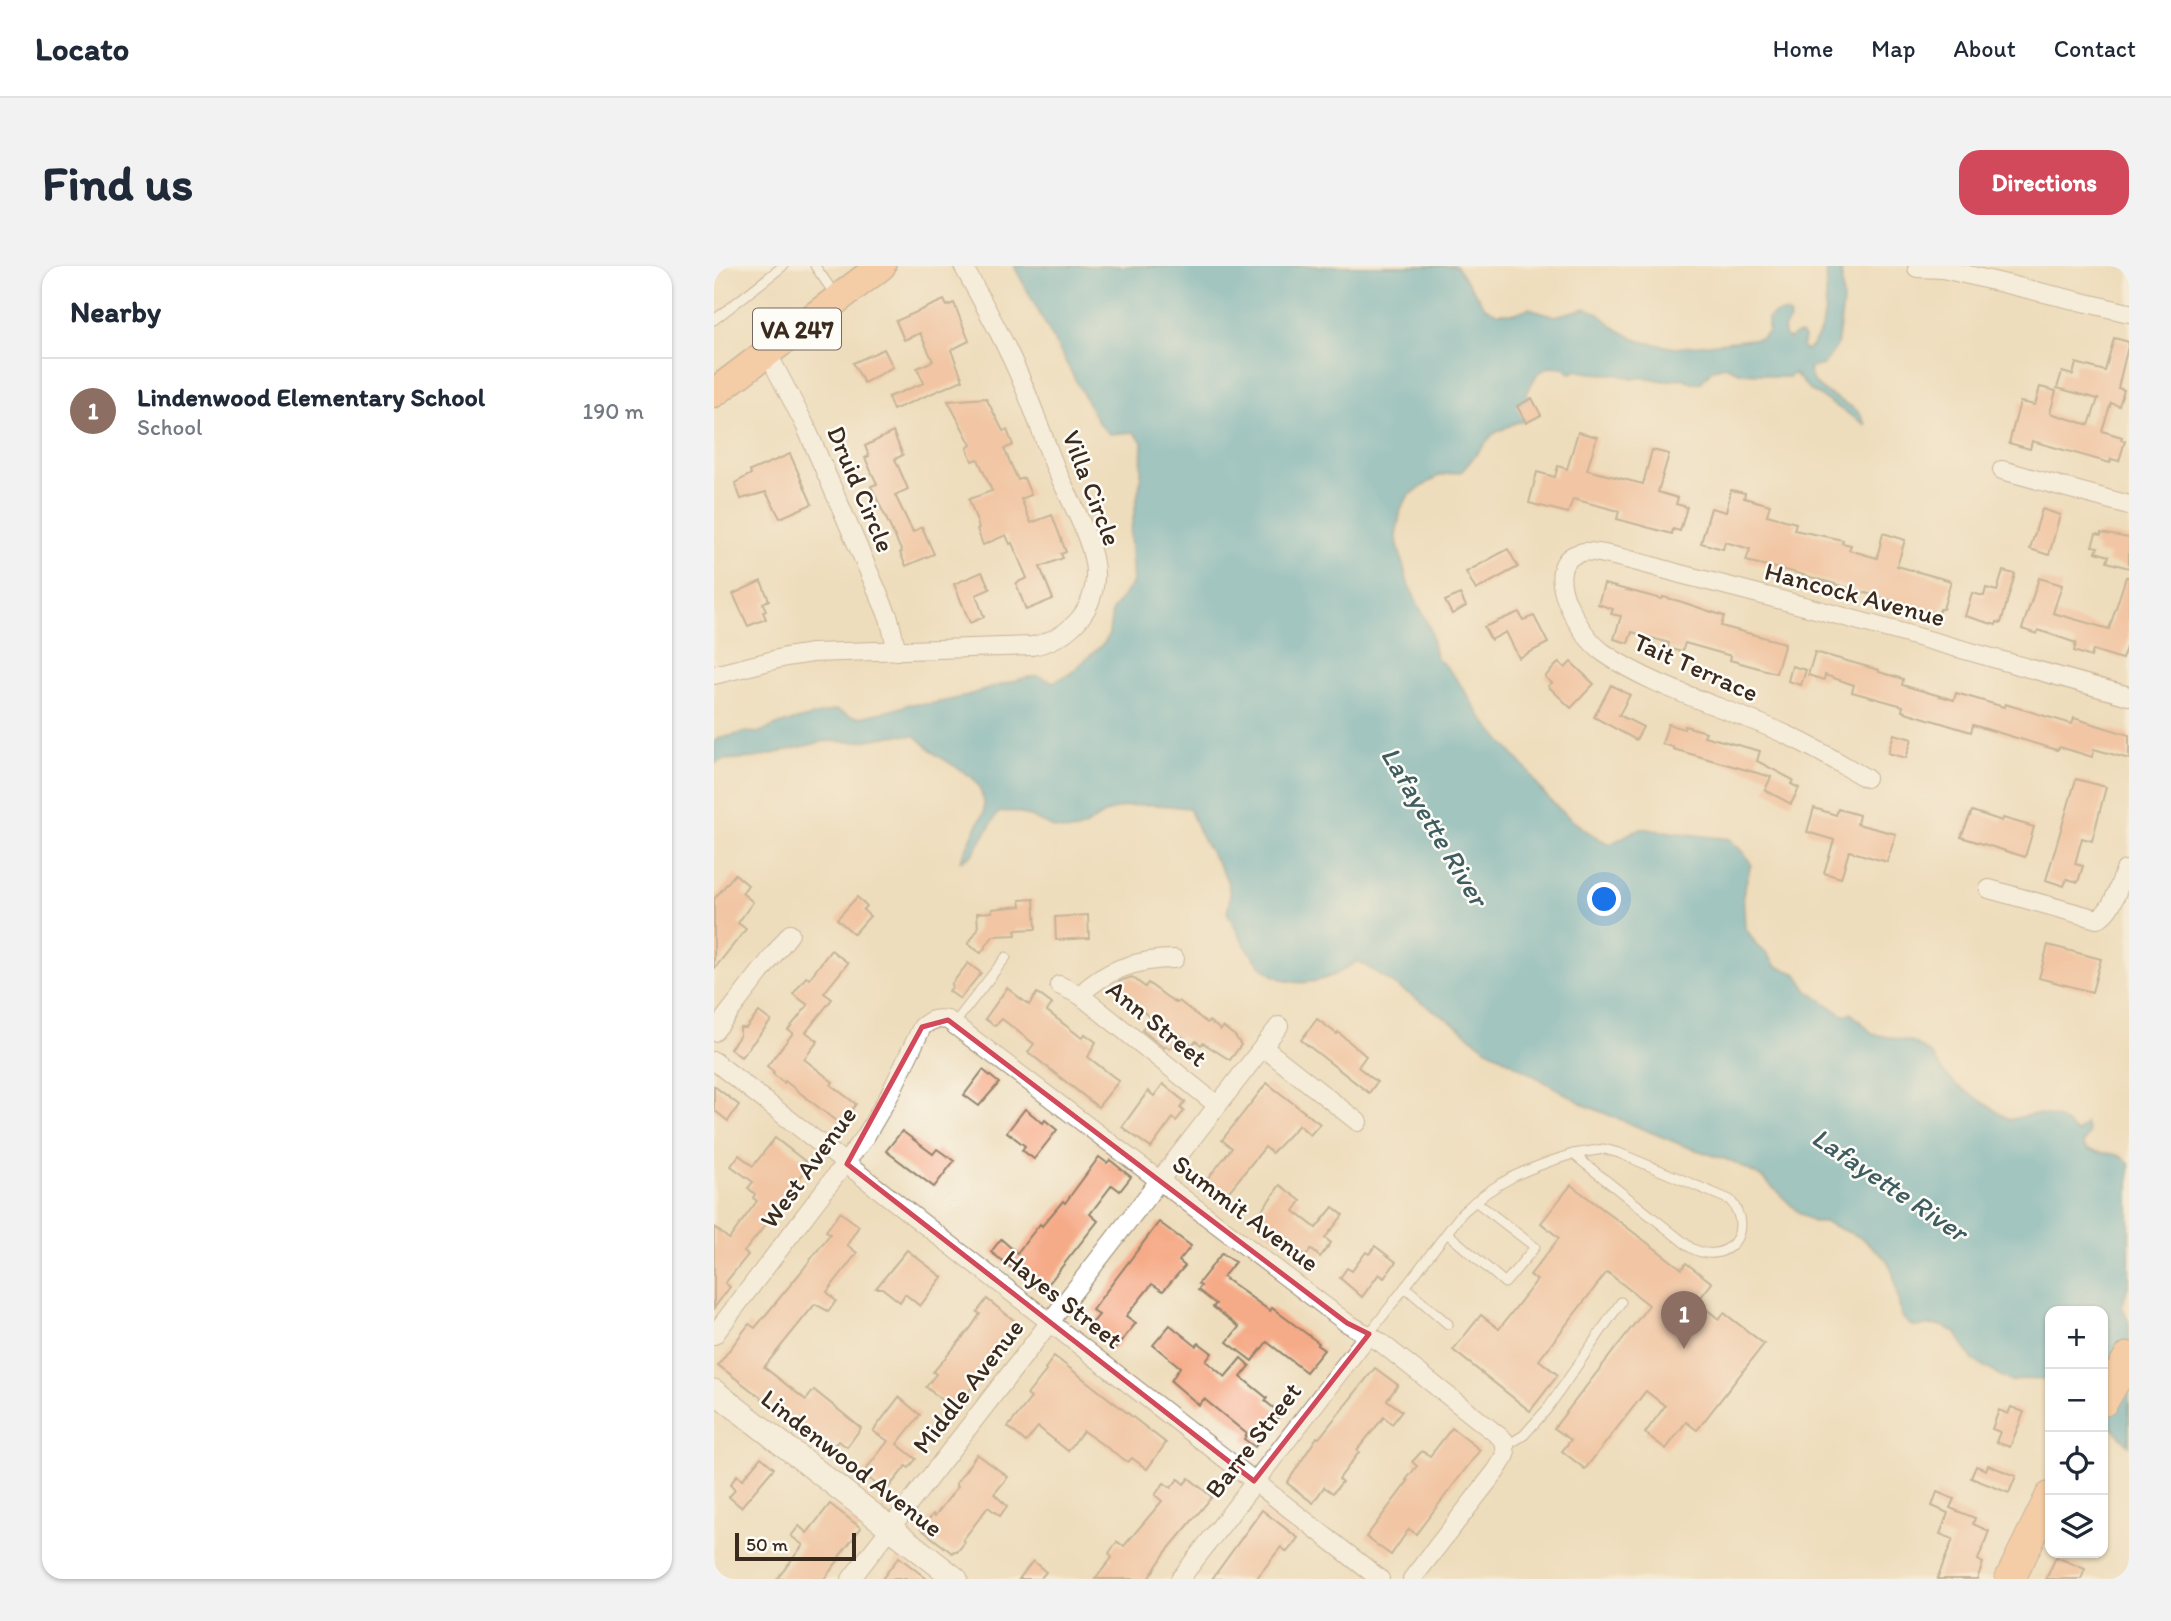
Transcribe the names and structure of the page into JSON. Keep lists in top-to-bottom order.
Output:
{
  "streets": {
    "main road": ["VA 247"],
    "street": [
      "Villa Circle",
      "Druid Circle",
      "Hancock Avenue",
      "Tait Terrace",
      "Ann Street",
      "West Avenue",
      "Summit Avenue",
      "Hayes Street",
      "Middle Avenue",
      "Barre Street",
      "Lindenwood Avenue"
    ]
  },
  "crossings": [
    ["VA 247", "Druid Circle"],
    ["Villa Circle", "Druid Circle"],
    ["Hancock Avenue", "Tait Terrace"],
    ["Ann Street", "Middle Avenue"],
    ["West Avenue", "Summit Avenue"],
    ["West Avenue", "Hayes Street"],
    ["Summit Avenue", "Middle Avenue"],
    ["Summit Avenue", "Barre Street"],
    ["Hayes Street", "Middle Avenue"],
    ["Hayes Street", "Barre Street"],
    ["Middle Avenue", "Lindenwood Avenue"]
  ],
  "water": ["Lafayette River"],
  "scale_bar": "50 m",
  "page": {
    "header": "Locato",
    "nav": [
      "Home",
      "Map",
      "About",
      "Contact"
    ],
    "buttons": "Directions",
    "title": "Find us",
    "heading": "Nearby",
    "list": [
      {
        "mark": "1",
        "name": "Lindenwood Elementary School",
        "note": "School",
        "value": "190 m"
      }
    ],
    "pins": "1",
    "map_buttons": ["+", "−"],
    "scale": "50 m"
  }
}
